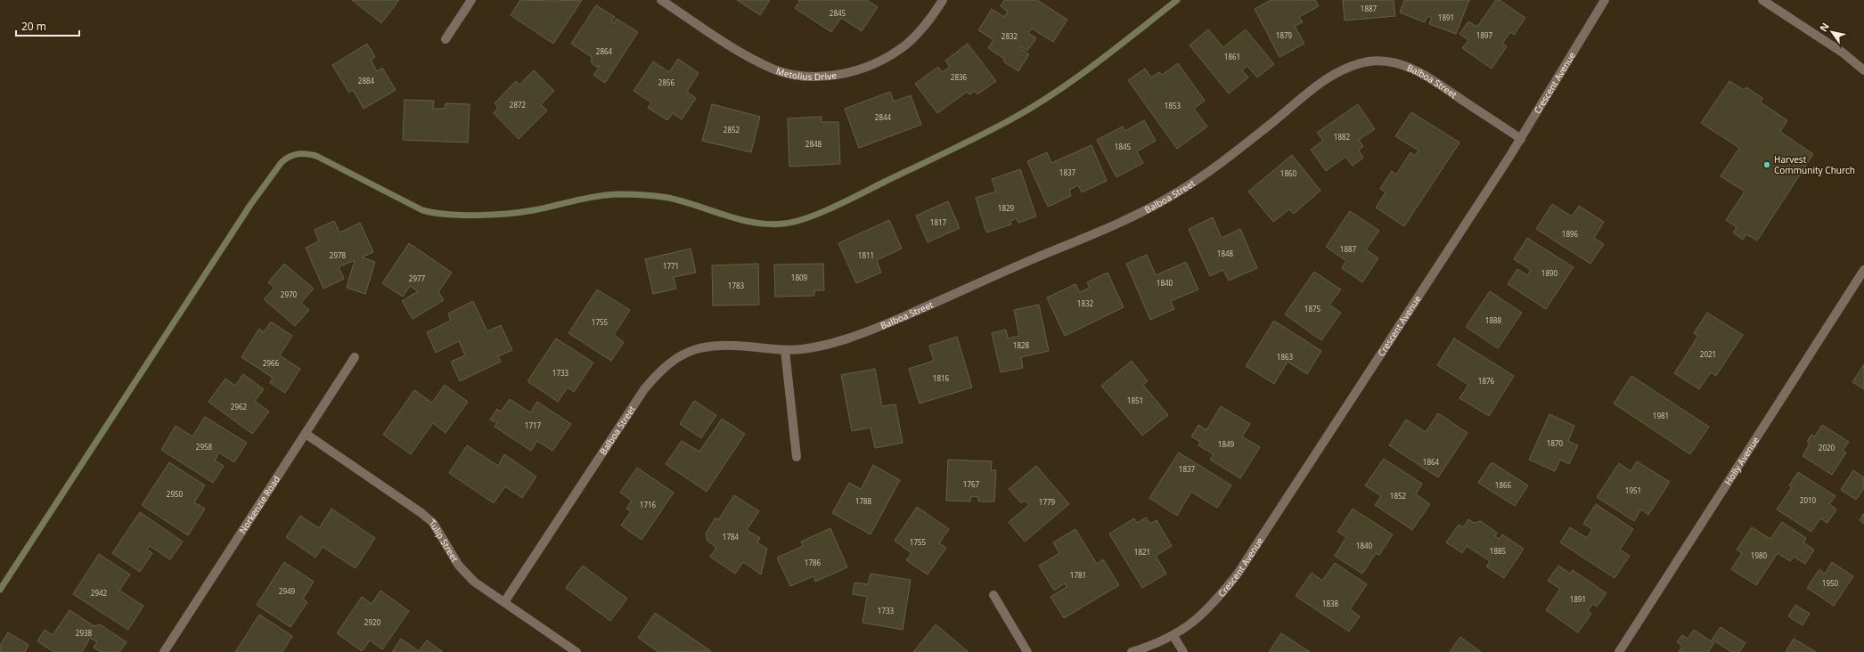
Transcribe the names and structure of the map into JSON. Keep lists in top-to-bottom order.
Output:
{
  "streets": {
    "street": [
      "Metolius Drive",
      "Balboa Street",
      "Crescent Avenue",
      "Holly Avenue",
      "Norkenzie Road",
      "Tulip Street"
    ]
  },
  "crossings": [
    ["Balboa Street", "Crescent Avenue"],
    ["Balboa Street", "Tulip Street"],
    ["Norkenzie Road", "Tulip Street"]
  ],
  "places": ["Harvest Community Church"],
  "house_numbers": [
    "1887",
    "2845",
    "1891",
    "1879",
    "1897",
    "2832",
    "2864",
    "1861",
    "2836",
    "2884",
    "2856",
    "2872",
    "1853",
    "2844",
    "2852",
    "1882",
    "2848",
    "1845",
    "1837",
    "1860",
    "1829",
    "1817",
    "1896",
    "1887",
    "1848",
    "2978",
    "1811",
    "1771",
    "1890",
    "1809",
    "2977",
    "1840",
    "1783",
    "2970",
    "1832",
    "1875",
    "1888",
    "1755",
    "1828",
    "2021",
    "1863",
    "2966",
    "1733",
    "1816",
    "1876",
    "1851",
    "2962",
    "1981",
    "1717",
    "1870",
    "1849",
    "2958",
    "2020",
    "1864",
    "1837",
    "1767",
    "1866",
    "1951",
    "2950",
    "1852",
    "2010",
    "1788",
    "1779",
    "1716",
    "1784",
    "1755",
    "1840",
    "1885",
    "1821",
    "1980",
    "1786",
    "1781",
    "1950",
    "2949",
    "2942",
    "1891",
    "1838",
    "1733",
    "2920",
    "2938"
  ],
  "scale_bar": "20 m",
  "north": "top left"
}
